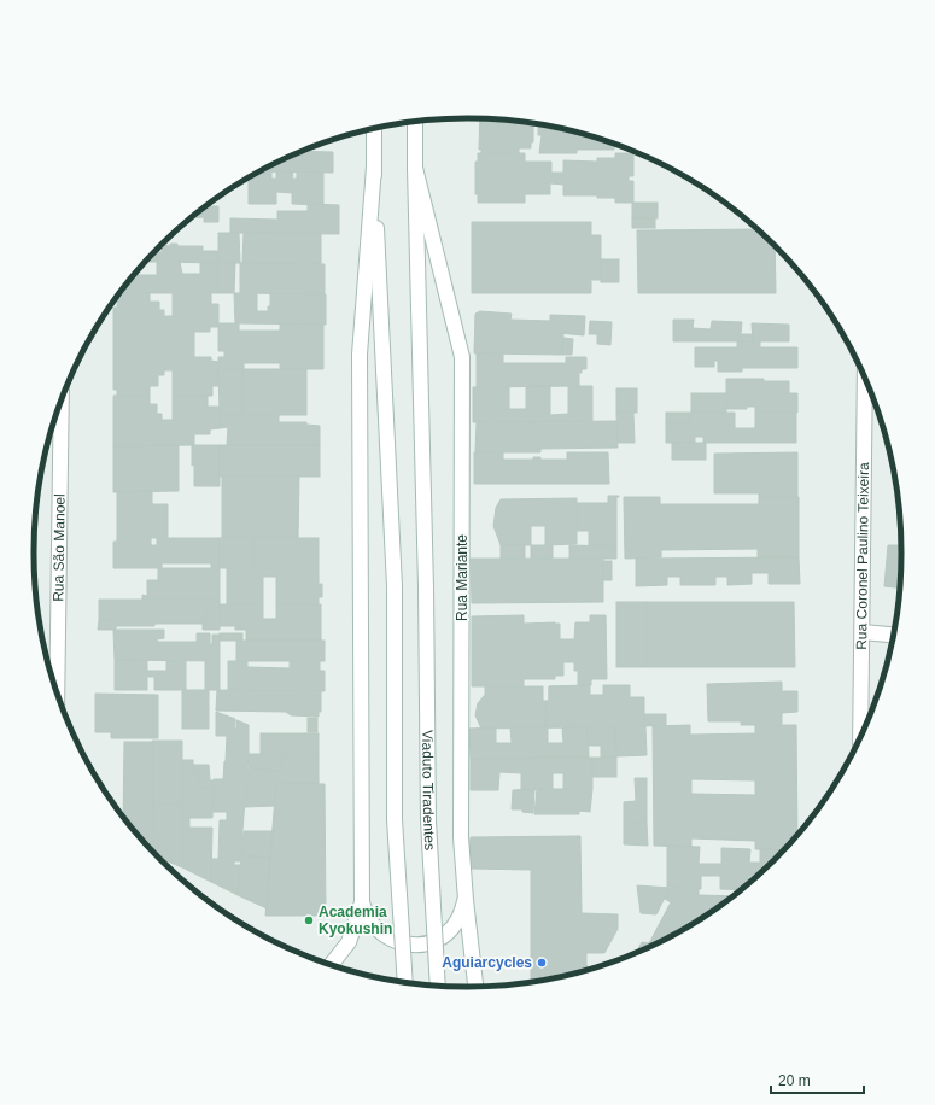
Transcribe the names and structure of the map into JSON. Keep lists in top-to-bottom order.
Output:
{
  "streets": {
    "main road": [
      "Rua São Manoel",
      "Rua Coronel Paulino Teixeira",
      "Rua Mariante",
      "Viaduto Tiradentes"
    ]
  },
  "crossings": [
    ["Rua Mariante", "Viaduto Tiradentes"]
  ],
  "places": ["Academia Kyokushin", "Aguiarcycles"],
  "scale_bar": "20 m"
}
